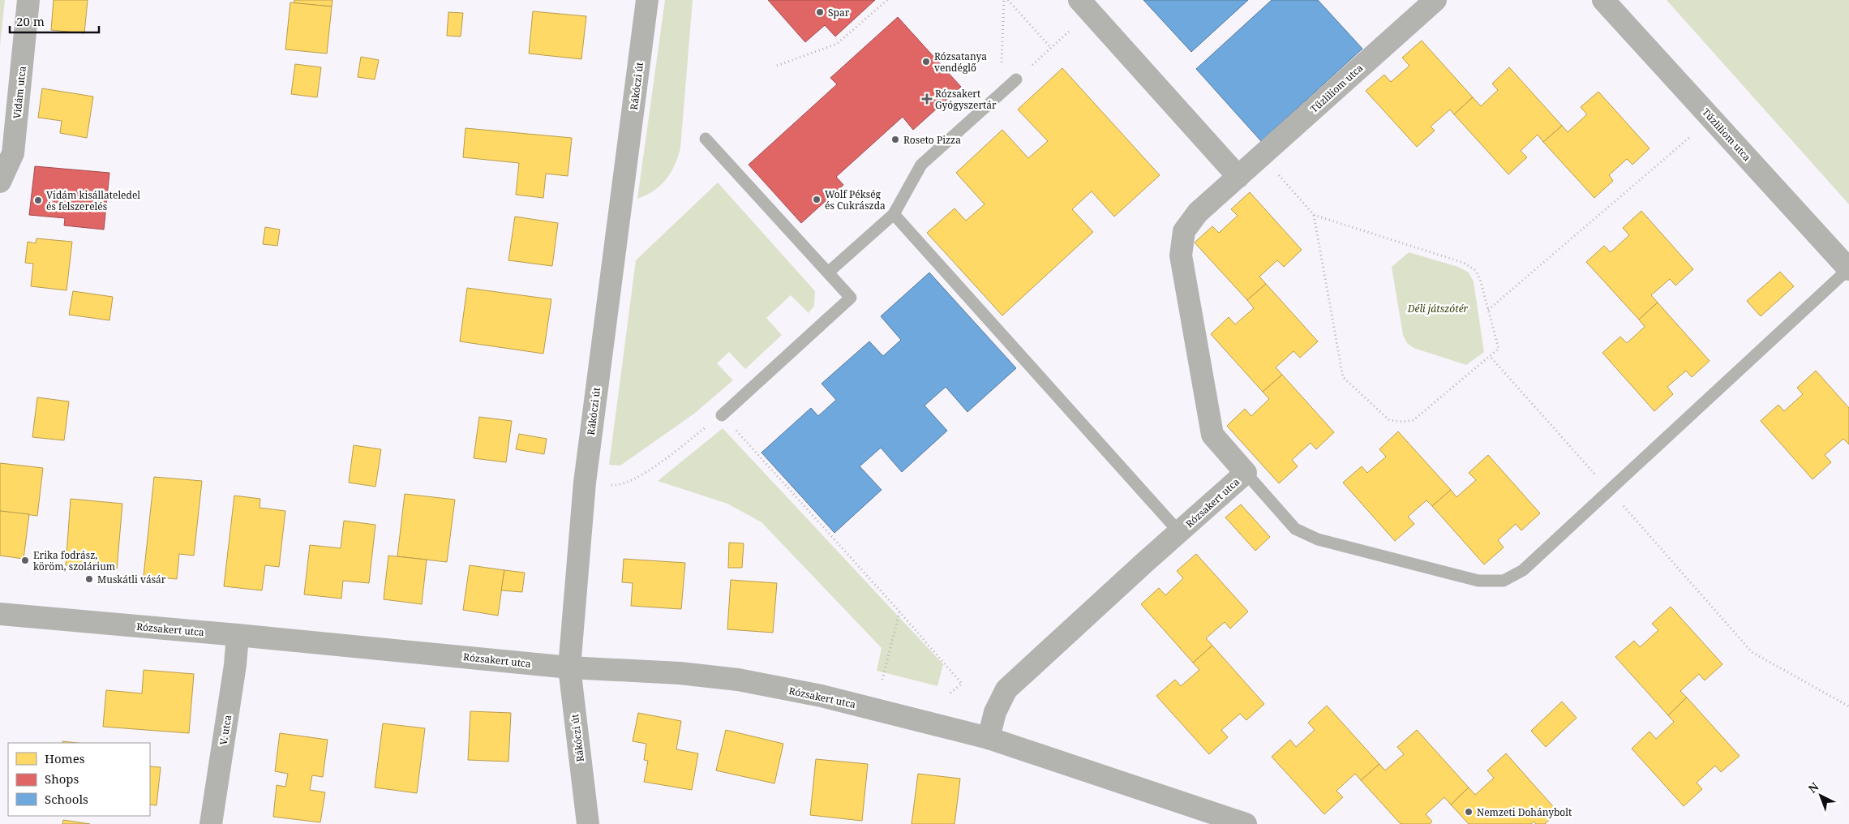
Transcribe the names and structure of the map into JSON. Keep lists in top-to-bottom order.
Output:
{
  "streets": {
    "street": [
      "Rákóczi út",
      "Tűzliliom utca",
      "Vidám utca",
      "Rózsakert utca",
      "V. utca"
    ]
  },
  "crossings": [
    ["Rákóczi út", "Rózsakert utca"],
    ["Tűzliliom utca", "Rózsakert utca"],
    ["Rózsakert utca", "V. utca"]
  ],
  "parks": ["Déli játszótér"],
  "places": {
    "other": [
      "Spar",
      "Rózsatanya vendéglő",
      "Roseto Pizza",
      "Wolf Pékség és Cukrászda",
      "Vidám kisállateledel és felszerelés",
      "Erika fodrász, köröm, szolárium",
      "Muskátli vásár",
      "Nemzeti Dohánybolt"
    ],
    "health": ["Rózsakert Gyógyszertár"]
  },
  "legend": ["Homes", "Shops", "Schools"],
  "scale_bar": "20 m",
  "north": "top left"
}
